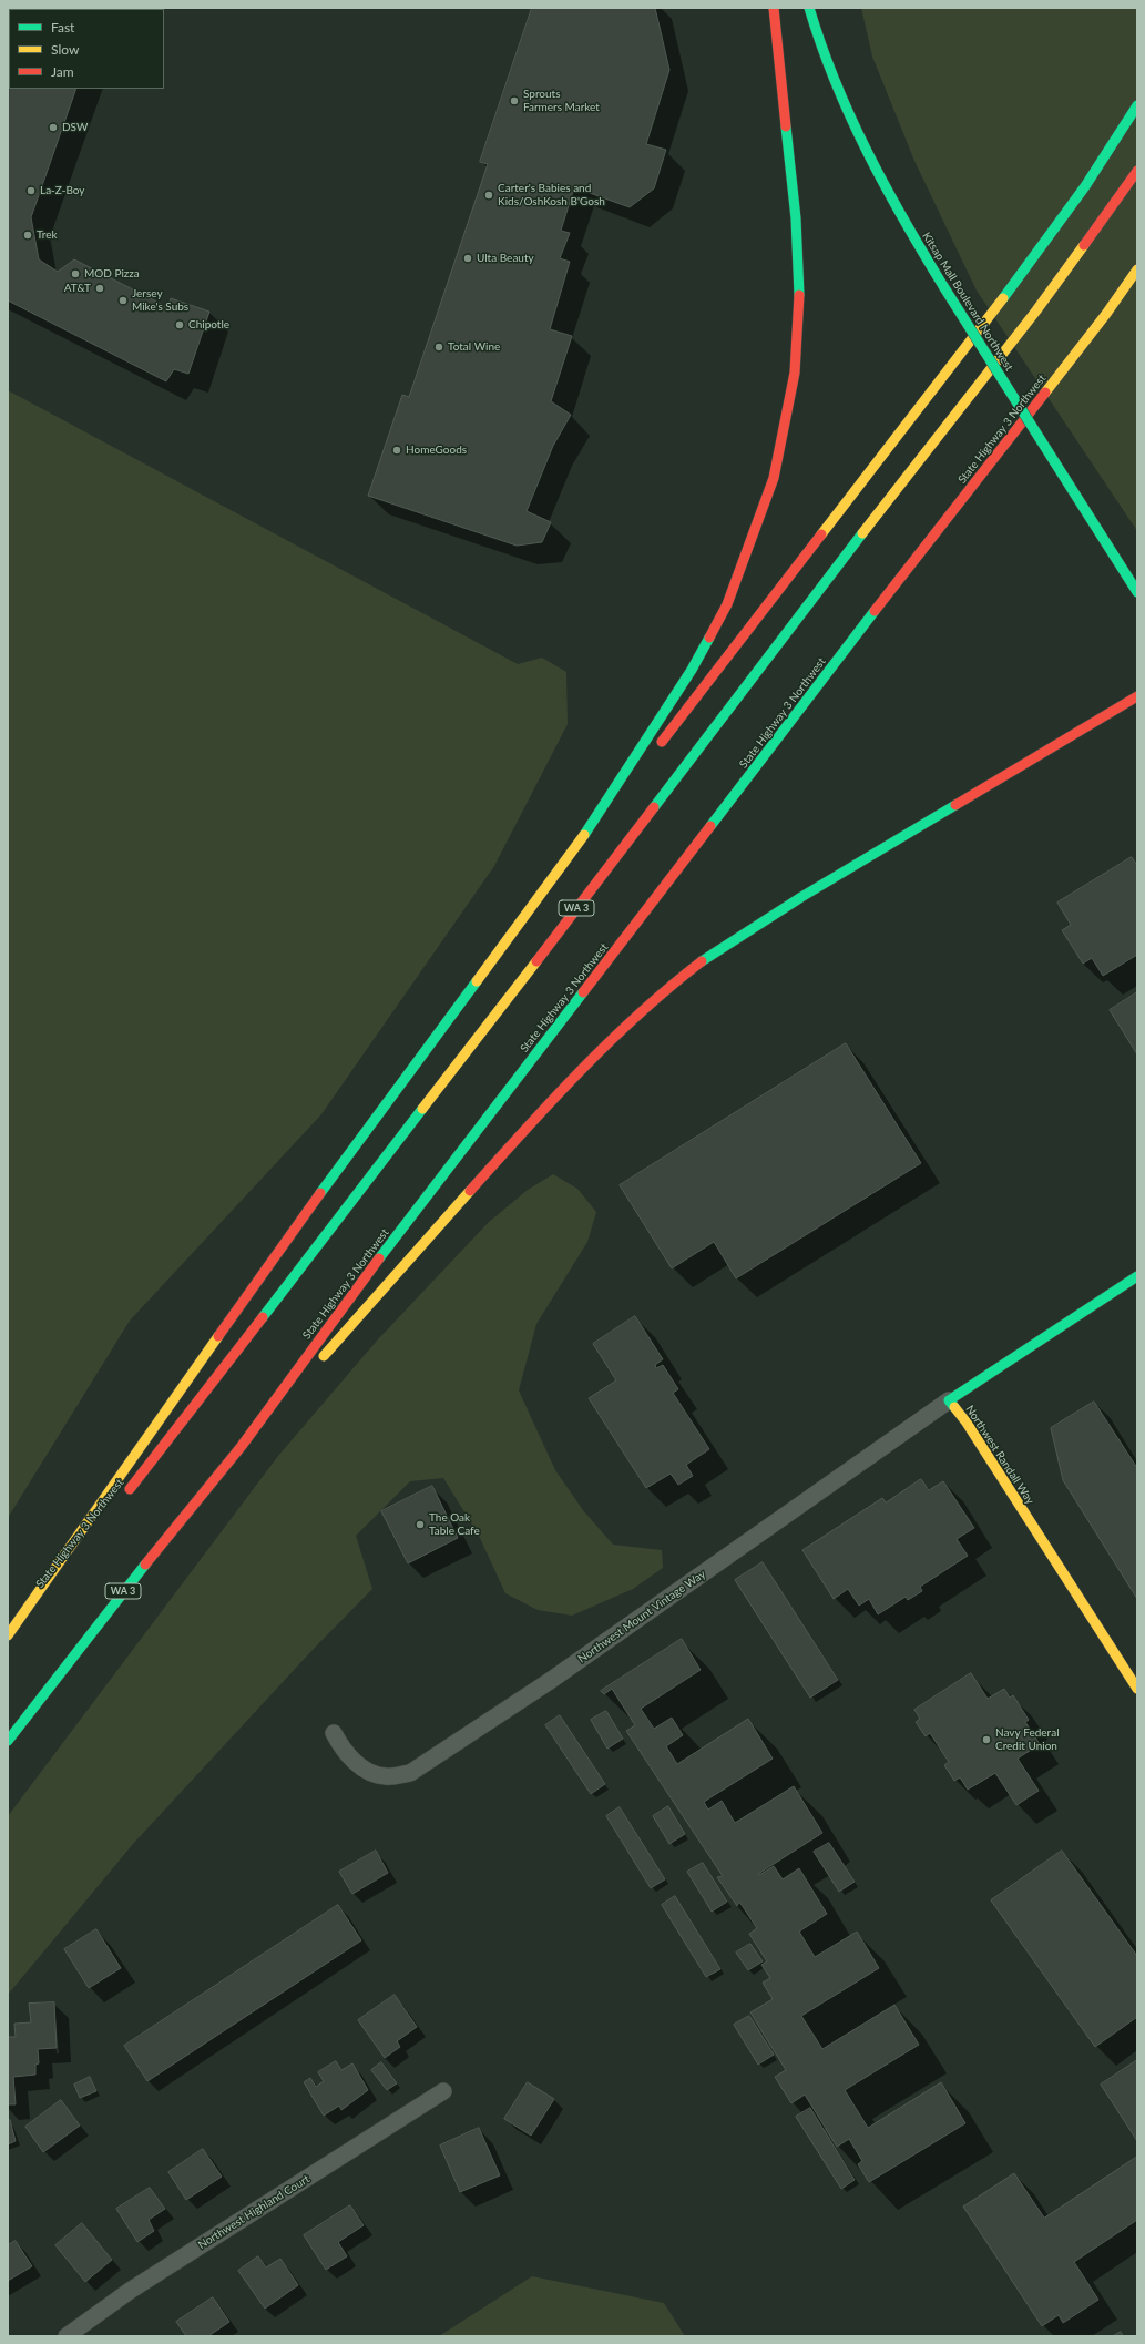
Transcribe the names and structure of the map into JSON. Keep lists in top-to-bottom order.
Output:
{
  "streets": {
    "main road": [
      "Kitsap Mall Boulevard Northwest",
      "State Highway 3 Northwest",
      "WA 3",
      "Northwest Randall Way"
    ],
    "street": ["Northwest Mount Vintage Way", "Northwest Highland Court"]
  },
  "crossings": [
    ["Northwest Randall Way", "Northwest Mount Vintage Way"]
  ],
  "places": [
    "Sprouts Farmers Market",
    "DSW",
    "La-Z-Boy",
    "Carter's Babies and Kids/OshKosh B'Gosh",
    "Trek",
    "Ulta Beauty",
    "MOD Pizza",
    "AT&T",
    "Jersey Mike's Subs",
    "Chipotle",
    "Total Wine",
    "HomeGoods",
    "The Oak Table Cafe",
    "Navy Federal Credit Union"
  ],
  "legend": ["Fast", "Slow", "Jam"]
}
